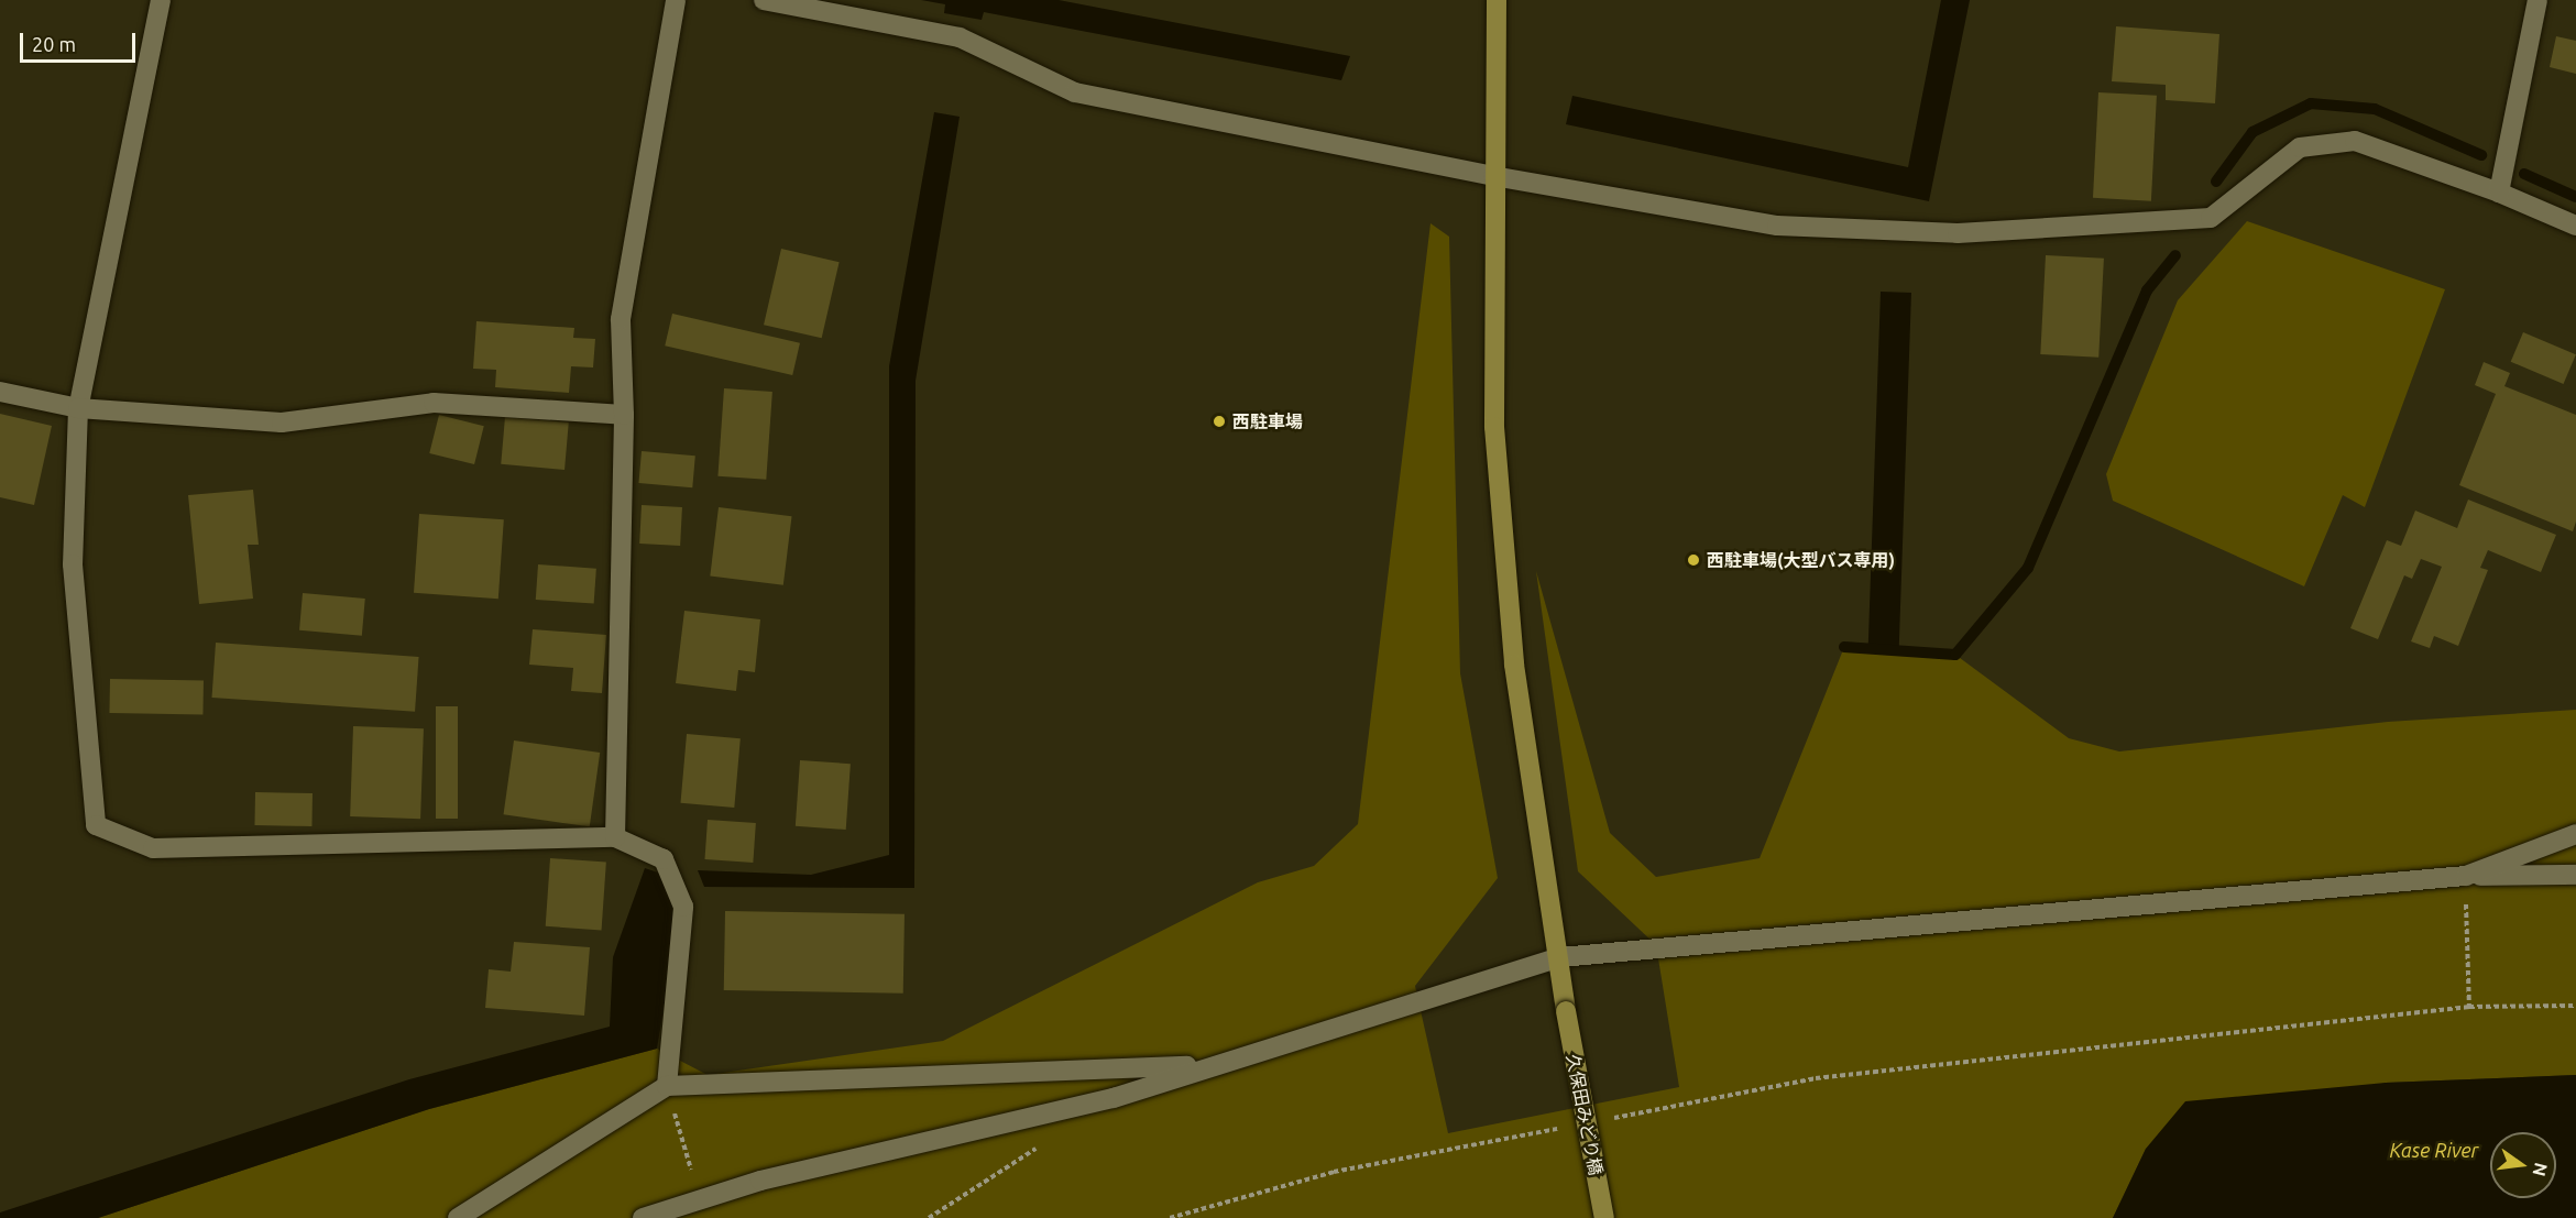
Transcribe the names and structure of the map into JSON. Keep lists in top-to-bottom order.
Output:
{
  "streets": {
    "street": ["久保田みどり橋"]
  },
  "water": ["Kase River"],
  "places": ["西駐車場", "西駐車場(大型バス専用)"],
  "scale_bar": "20 m",
  "north": "right"
}
